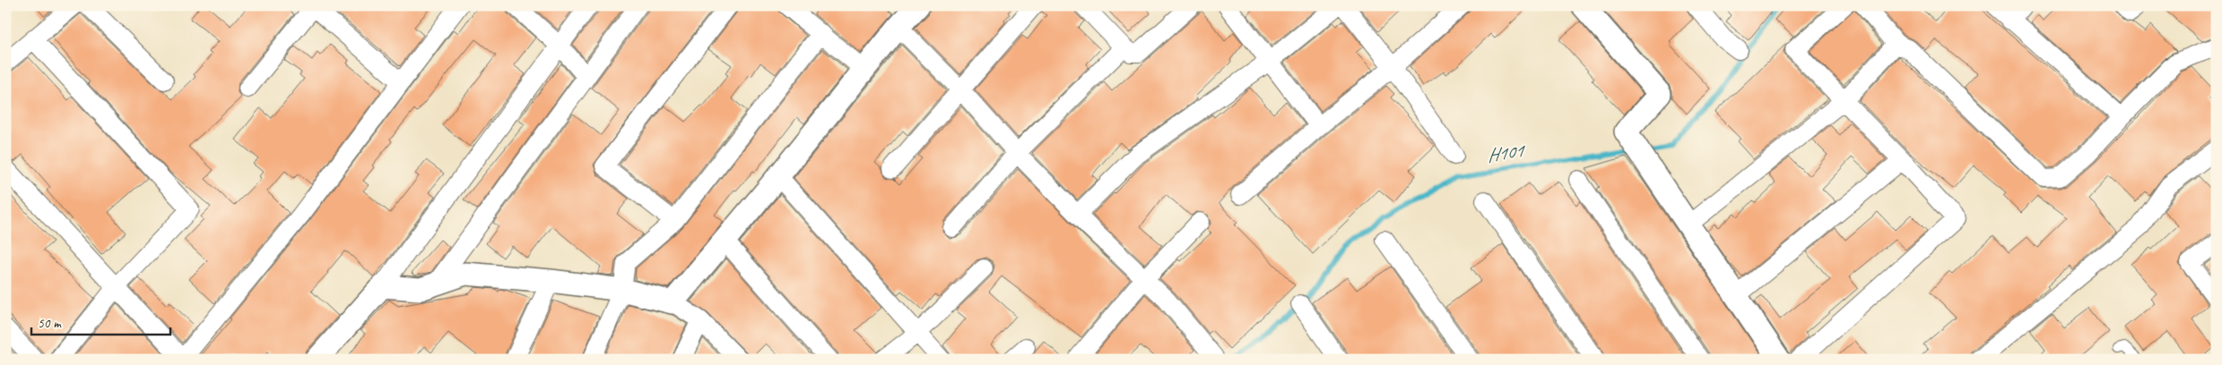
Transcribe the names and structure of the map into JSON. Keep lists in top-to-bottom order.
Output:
{
  "water": ["H101"],
  "scale_bar": "50 m"
}
